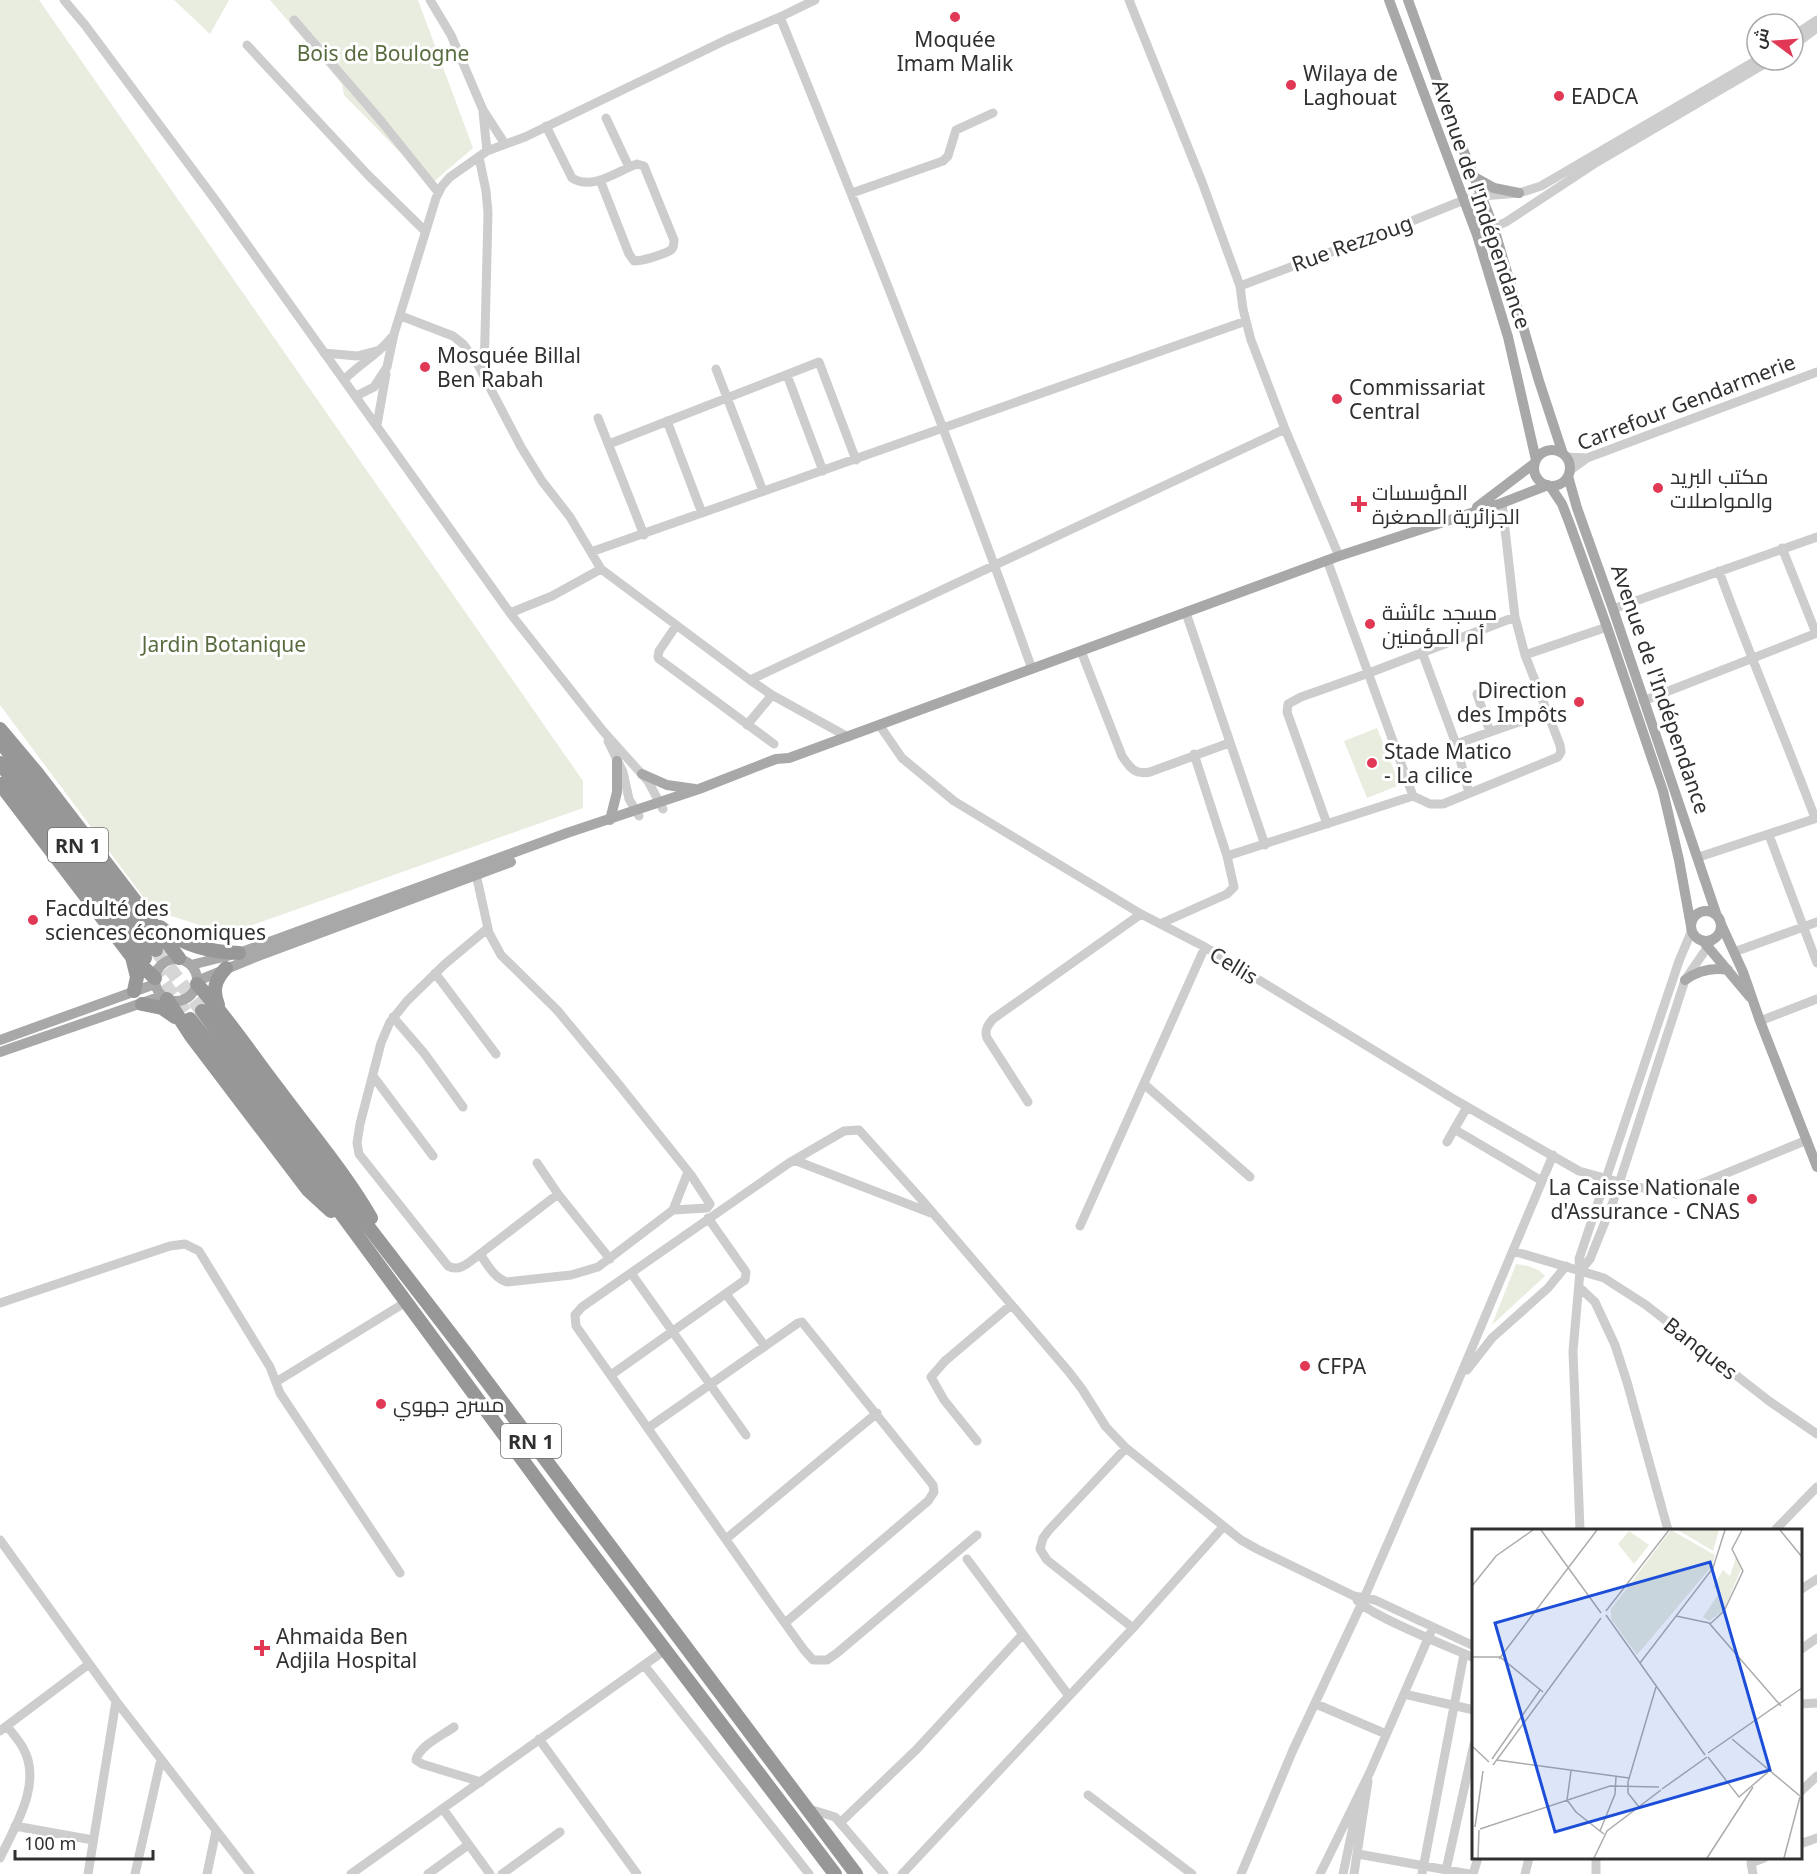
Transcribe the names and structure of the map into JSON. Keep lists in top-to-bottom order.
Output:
{
  "streets": {
    "highway": ["RN 1"],
    "main road": ["Avenue de l'Indépendance", "Carrefour Gendarmerie"],
    "street": ["Rue Rezzoug", "Cellis", "Banques"]
  },
  "crossings": [
    ["Avenue de l'Indépendance", "Rue Rezzoug"],
    ["Avenue de l'Indépendance", "Carrefour Gendarmerie"],
    ["Avenue de l'Indépendance", "Cellis"]
  ],
  "parks": ["Bois de Boulogne", "Jardin Botanique"],
  "places": {
    "other": [
      "Moquée Imam Malik",
      "Wilaya de Laghouat",
      "EADCA",
      "Mosquée Billal Ben Rabah",
      "Commissariat Central",
      "مكتب البريد والمواصلات",
      "مسجد عائشة أم المؤمنين",
      "Direction des Impôts",
      "Stade Matico - La cilice",
      "Facdulté des sciences économiques",
      "La Caisse Nationale d'Assurance - CNAS",
      "CFPA",
      "مسرح جهوي"
    ],
    "health": ["المؤسسات الجزائرية المصغرة", "Ahmaida Ben Adjila Hospital"]
  },
  "scale_bar": "100 m",
  "north": "left"
}
